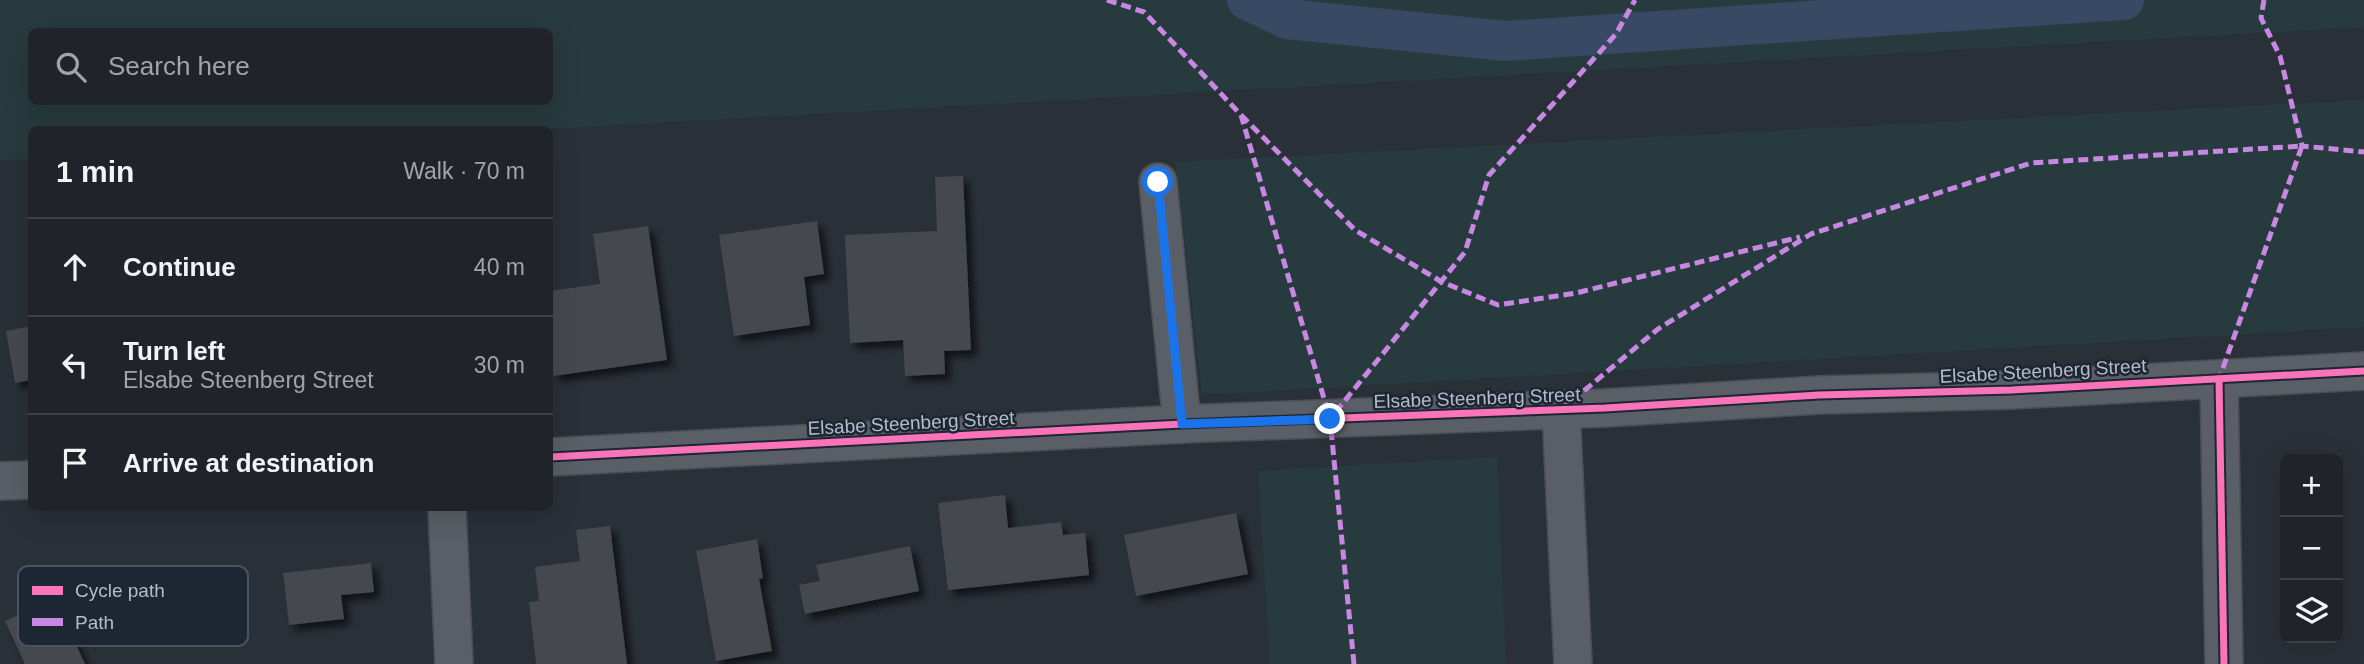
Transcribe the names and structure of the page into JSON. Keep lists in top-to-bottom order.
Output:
{
  "streets": {
    "street": ["Elsabe Steenberg Street"]
  },
  "legend": ["Cycle path", "Path"],
  "page": {
    "search": "Search here",
    "heading": ["1 min", "Walk · 70 m"],
    "list": [
      ["Continue", "40 m"],
      ["Turn left", "Elsabe Steenberg Street", "30 m"],
      "Arrive at destination"
    ],
    "map_buttons": ["+", "−"]
  }
}
